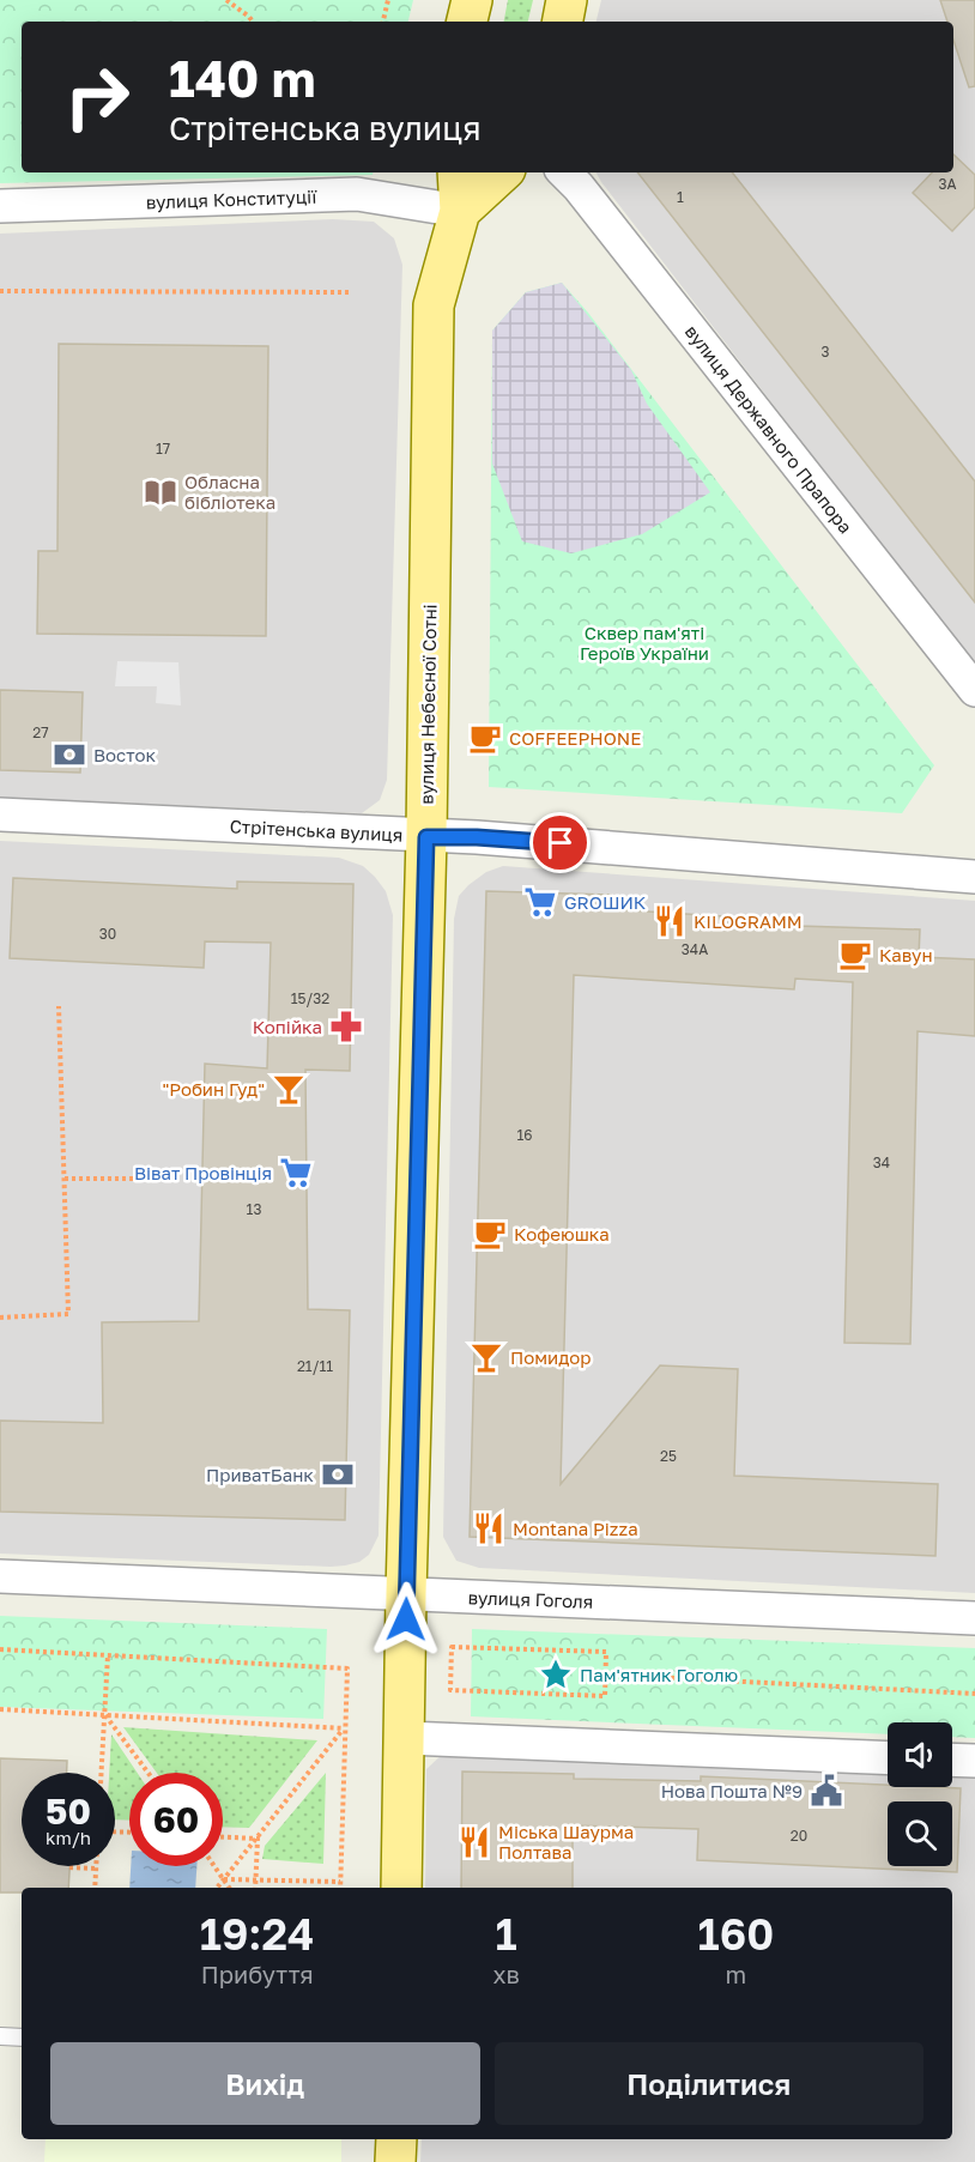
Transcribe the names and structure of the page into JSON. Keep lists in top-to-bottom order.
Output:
{
  "streets": {
    "main road": ["вулиця Небесної Сотні"],
    "street": [
      "вулиця Конституції",
      "вулиця Державного Прапора",
      "Стрітенська вулиця",
      "вулиця Гоголя"
    ]
  },
  "crossings": [
    ["вулиця Конституції", "вулиця Небесної Сотні"],
    ["вулиця Небесної Сотні", "Стрітенська вулиця"],
    ["вулиця Небесної Сотні", "вулиця Гоголя"]
  ],
  "parks": ["Сквер пам'яті Героїв України"],
  "places": {
    "library": ["Обласна бібліотека"],
    "cafe": ["COFFEEPHONE", "Кавун", "Кофеюшка"],
    "bank": ["Восток", "ПриватБанк"],
    "supermarket": ["GROШИК", "Віват Провінція"],
    "restaurant": ["KILOGRAMM", "Montana Pizza", "Міська Шаурма Полтава"],
    "pharmacy": ["Копійка"],
    "bar": ["\"Робин Гуд\"", "Помидор"],
    "place": ["Пам'ятник Гоголю"],
    "public building": ["Нова Пошта №9"]
  },
  "house_numbers": [
    "3А",
    "1",
    "3",
    "17",
    "27",
    "30",
    "34А",
    "15/32",
    "16",
    "34",
    "13",
    "21/11",
    "25",
    "20"
  ],
  "page": {
    "turn": ["140 m", "Стрітенська вулиця"],
    "speed": "50 km/h",
    "limit": "60",
    "eta": [
      "19:24",
      "Прибуття",
      "1",
      "хв",
      "160",
      "m"
    ],
    "buttons": ["Вихід", "Поділитися"]
  }
}
